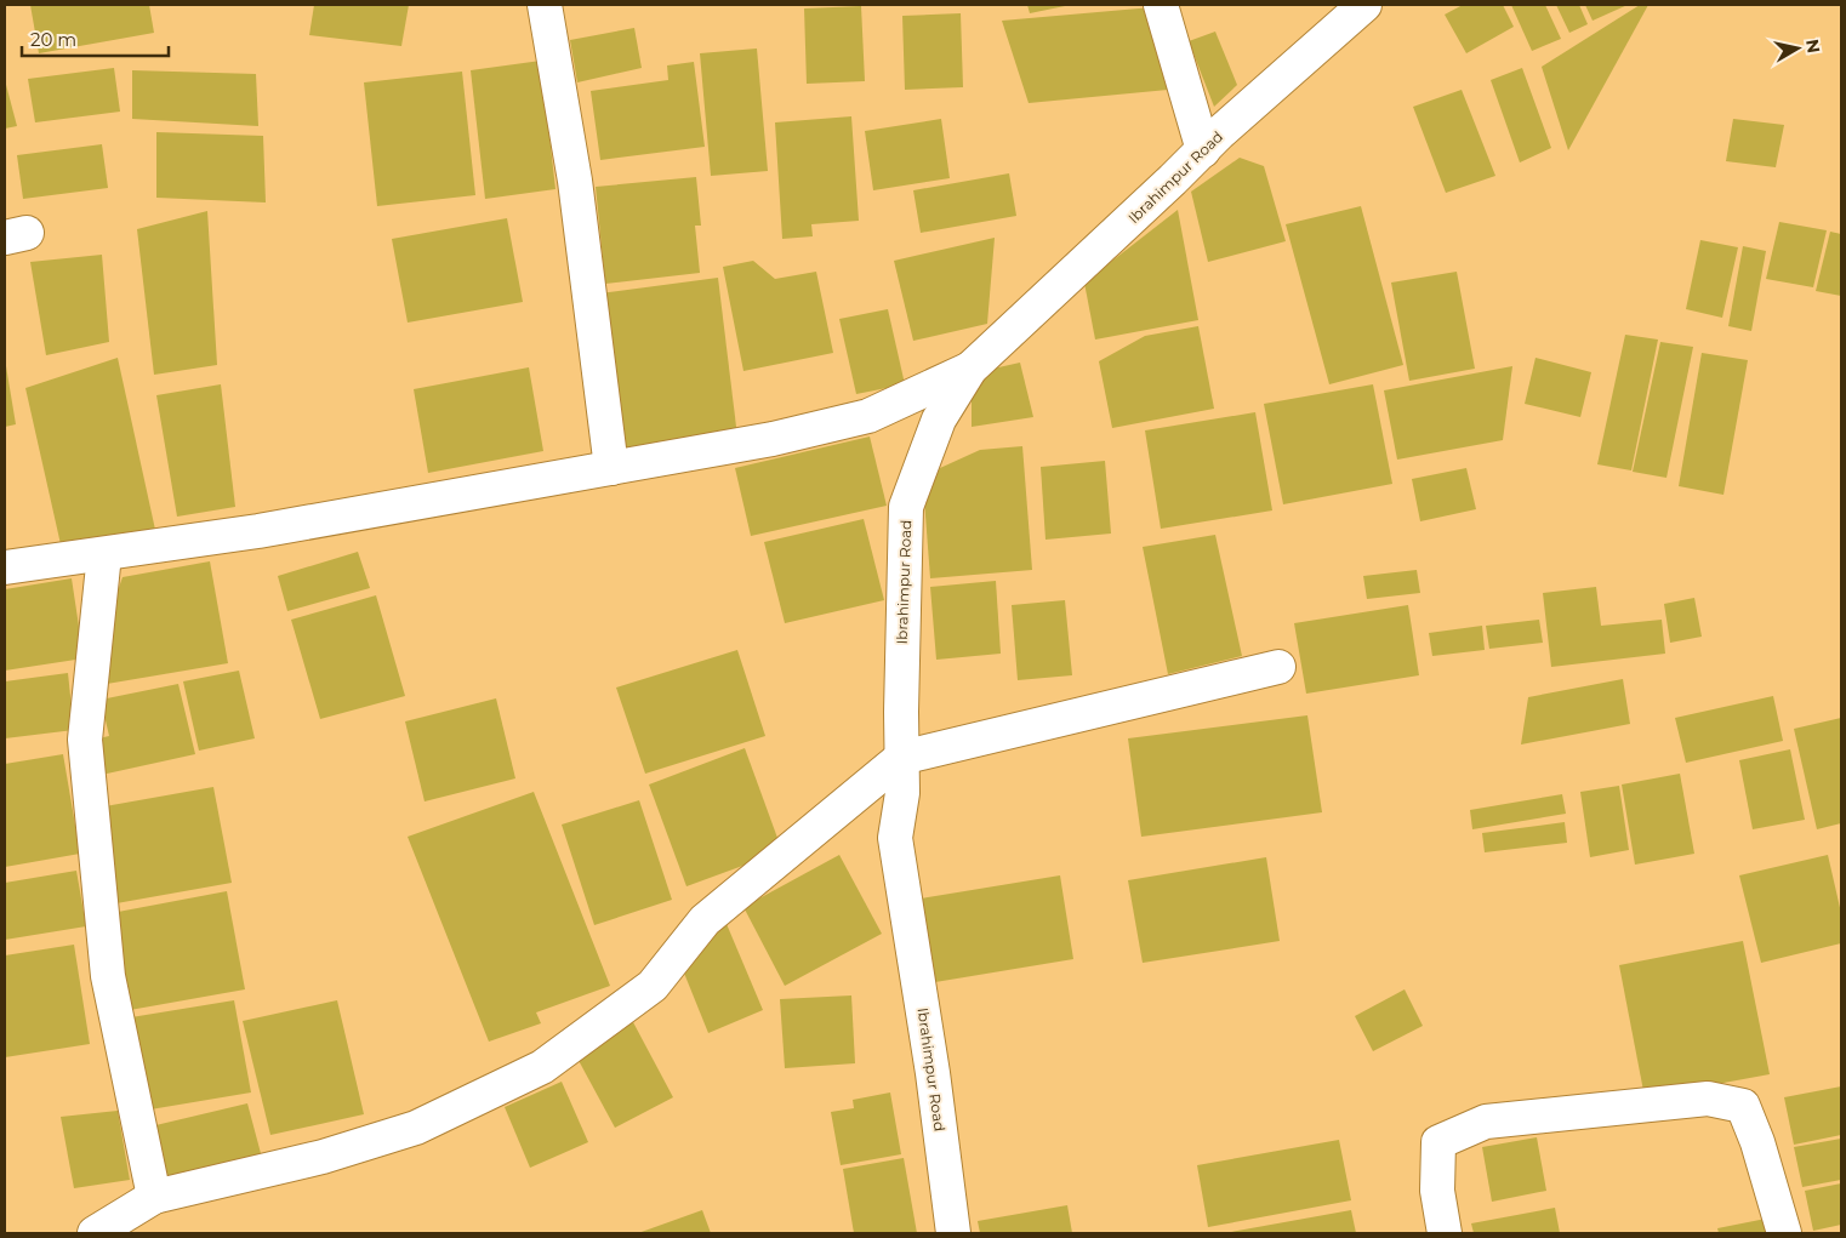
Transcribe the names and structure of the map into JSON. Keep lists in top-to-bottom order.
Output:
{
  "streets": {
    "street": ["Ibrahimpur Road"]
  },
  "scale_bar": "20 m",
  "north": "right"
}
